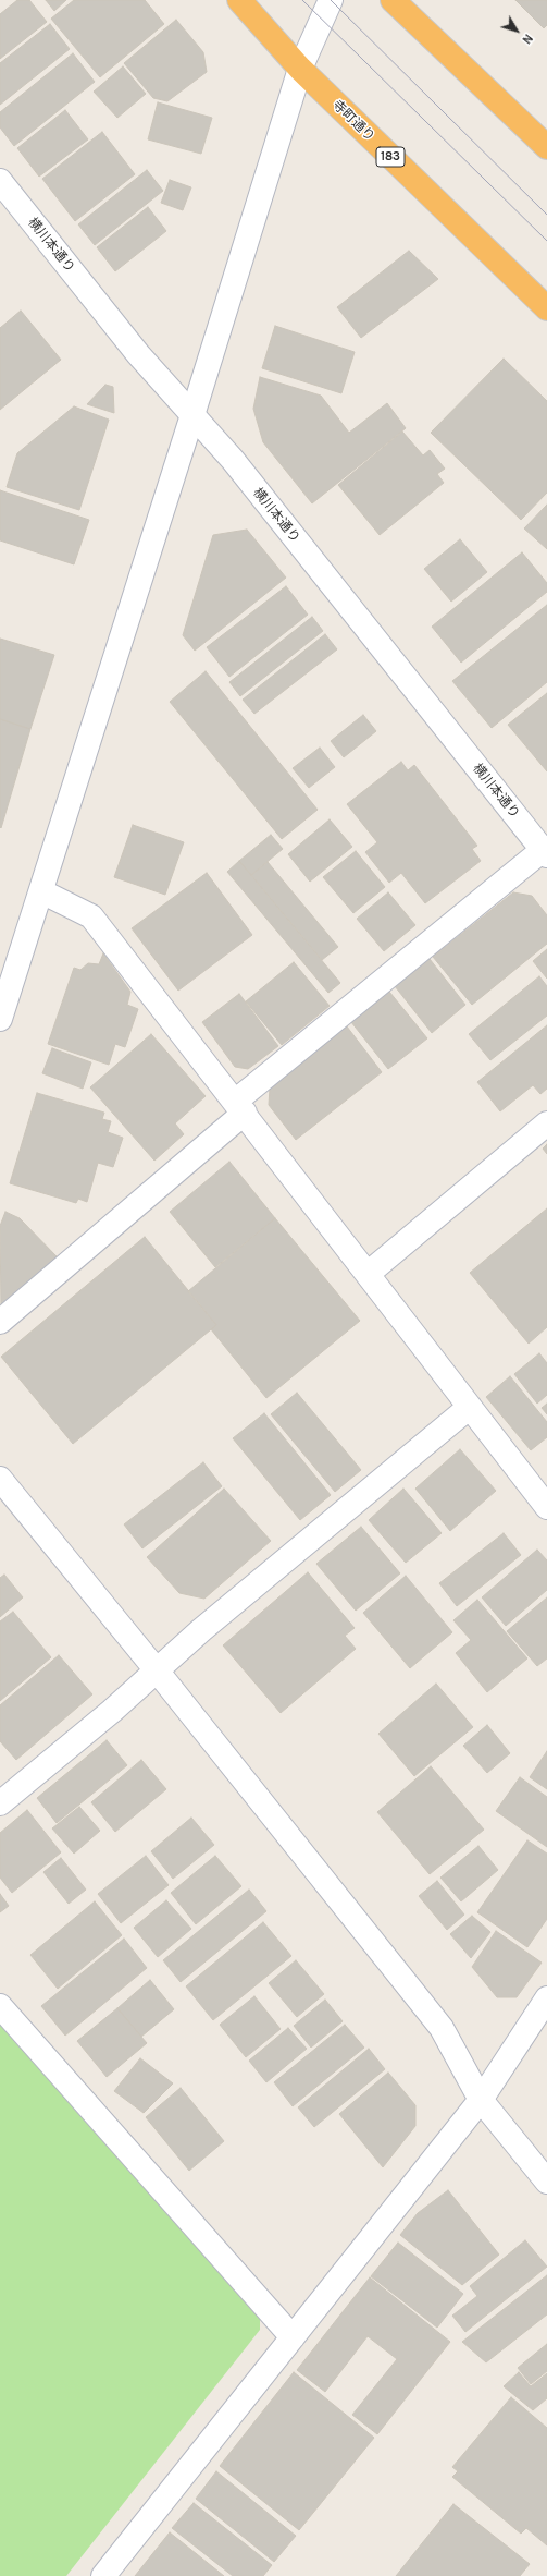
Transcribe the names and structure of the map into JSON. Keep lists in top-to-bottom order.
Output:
{
  "streets": {
    "highway": ["寺町通り", "183"],
    "street": ["横川本通り"]
  },
  "north": "bottom right"
}
